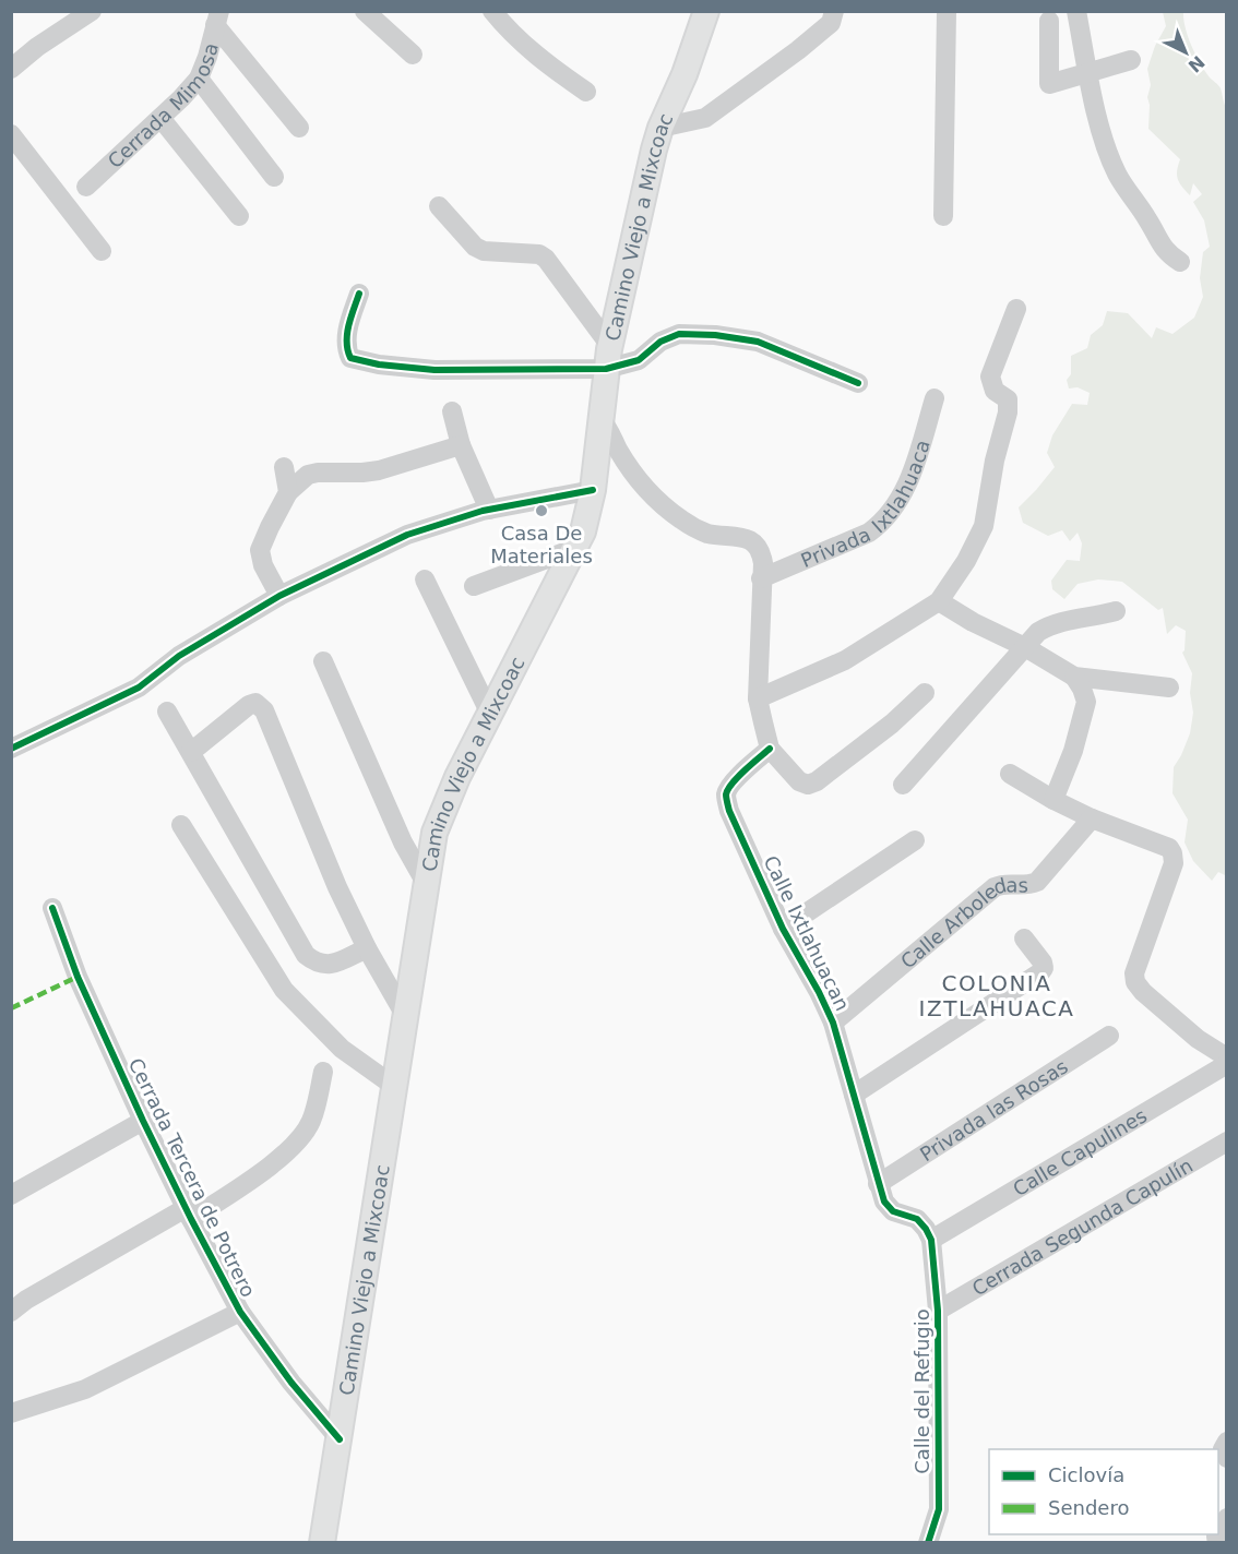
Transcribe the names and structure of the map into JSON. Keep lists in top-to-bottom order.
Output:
{
  "streets": {
    "main road": ["Camino Viejo a Mixcoac"],
    "street": [
      "Cerrada Mimosa",
      "Privada Ixtlahuaca",
      "Calle Arboledas",
      "Calle Ixtlahuacan",
      "Privada las Rosas",
      "Calle Capulines",
      "Cerrada Tercera de Potrero",
      "Cerrada Segunda Capulín",
      "Calle del Refugio"
    ]
  },
  "crossings": [
    ["Camino Viejo a Mixcoac", "Cerrada Tercera de Potrero"],
    ["Calle Arboledas", "Calle Ixtlahuacan"],
    ["Calle Ixtlahuacan", "Privada las Rosas"],
    ["Calle Ixtlahuacan", "Calle Capulines"],
    ["Calle Ixtlahuacan", "Calle del Refugio"],
    ["Calle Capulines", "Calle del Refugio"],
    ["Cerrada Segunda Capulín", "Calle del Refugio"]
  ],
  "districts": ["COLONIA IZTLAHUACA"],
  "places": ["Casa De Materiales"],
  "legend": ["Ciclovía", "Sendero"],
  "north": "bottom right"
}
